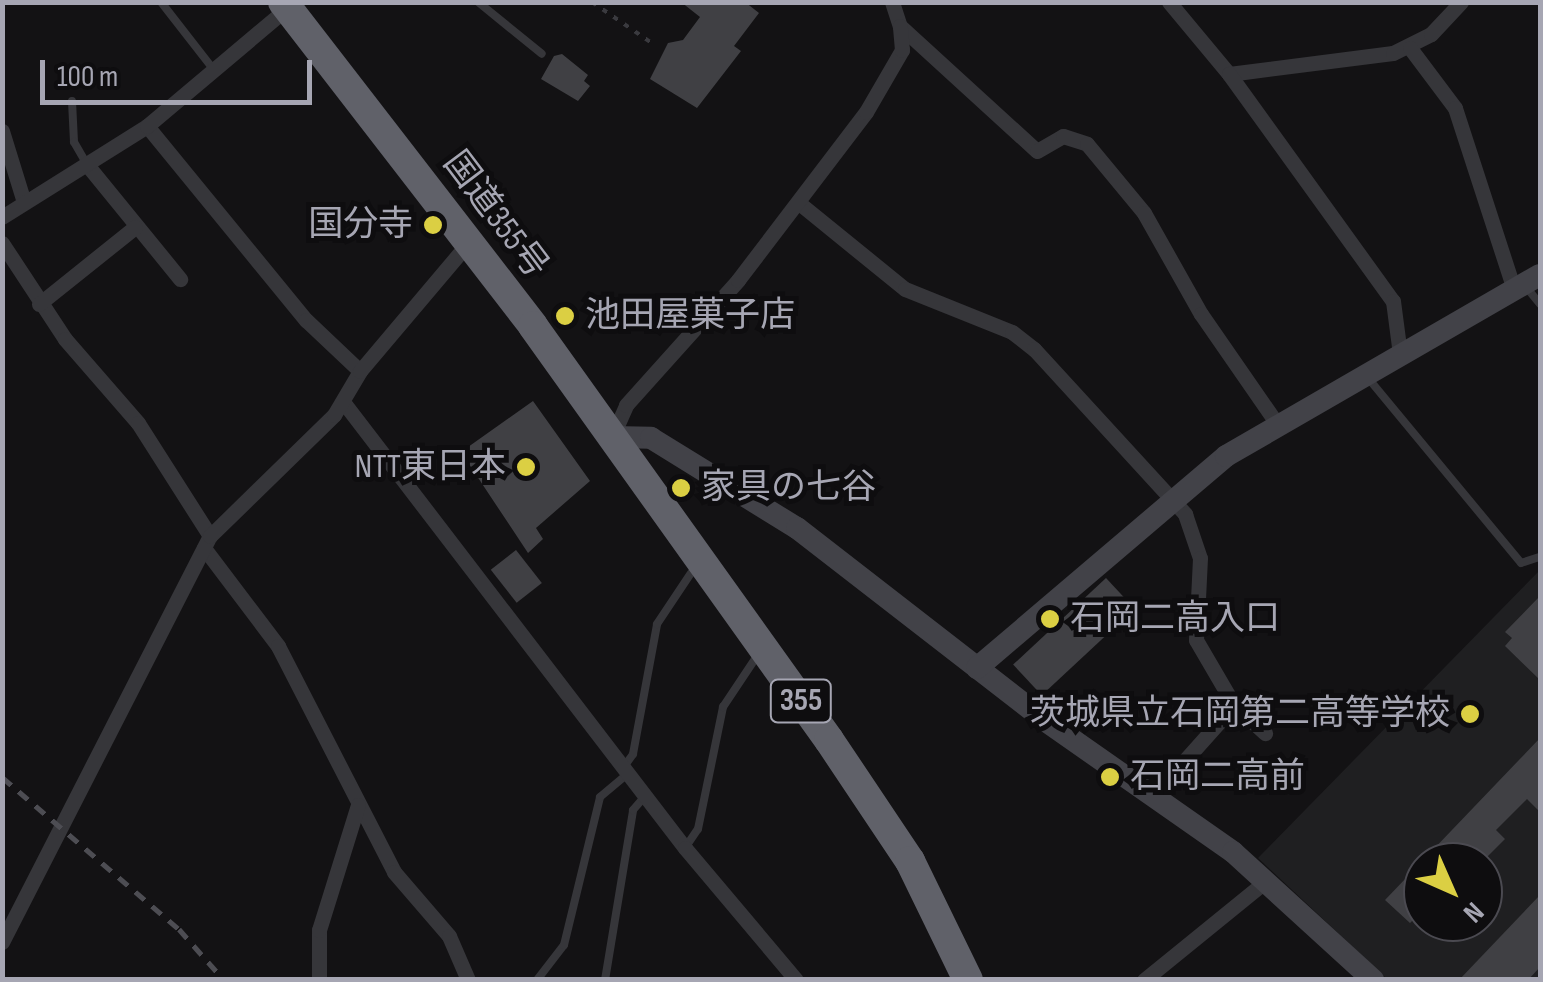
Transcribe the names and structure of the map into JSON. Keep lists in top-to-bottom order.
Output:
{
  "streets": {
    "highway": ["国道355号", "355"]
  },
  "places": [
    "国分寺",
    "池田屋菓子店",
    "NTT東日本",
    "家具の七谷",
    "石岡二高入口",
    "茨城県立石岡第二高等学校",
    "石岡二高前"
  ],
  "scale_bar": "100 m",
  "north": "bottom right"
}
